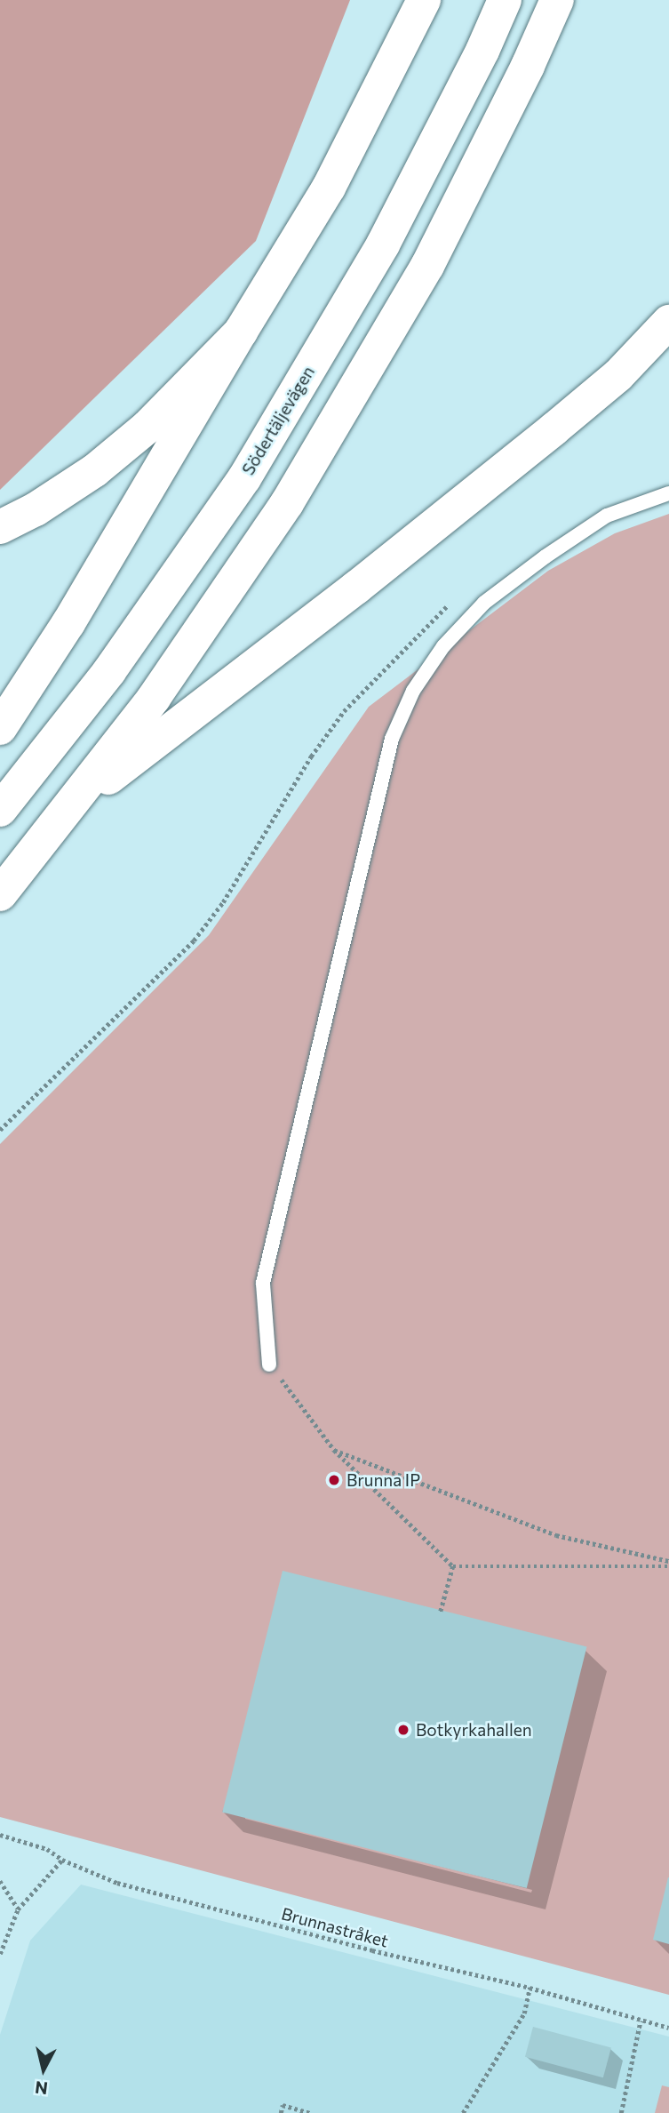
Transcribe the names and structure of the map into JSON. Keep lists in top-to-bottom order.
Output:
{
  "streets": {
    "main road": ["Södertäljevägen"],
    "path": ["Brunnastråket"]
  },
  "places": ["Brunna IP", "Botkyrkahallen"],
  "north": "bottom"
}
